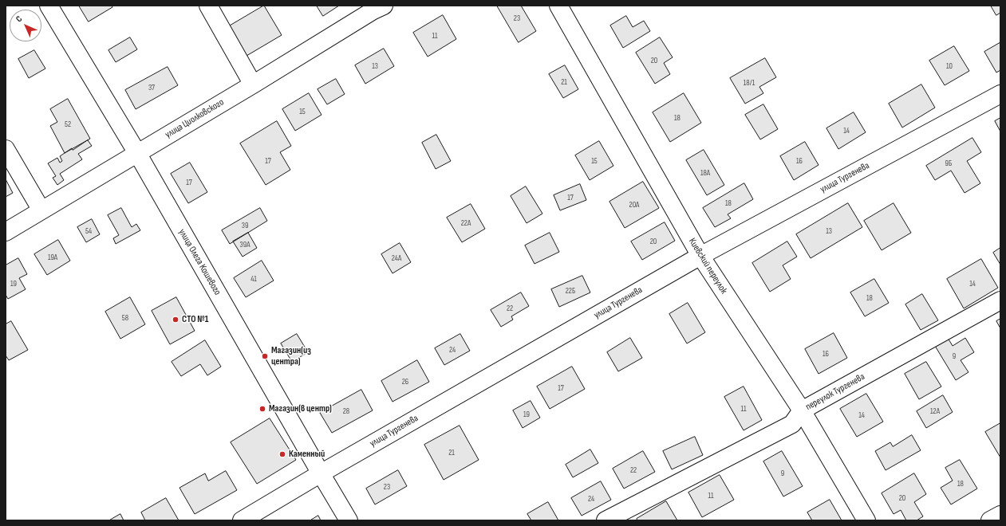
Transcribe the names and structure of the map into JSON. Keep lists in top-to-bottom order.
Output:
{
  "streets": {
    "street": [
      "улица Циолковского",
      "улица Тургенева",
      "улица Олега Кошевого",
      "Киевский переулок",
      "переулок Тургенева"
    ]
  },
  "crossings": [
    ["улица Циолковского", "улица Олега Кошевого"],
    ["улица Тургенева", "улица Олега Кошевого"],
    ["улица Тургенева", "Киевский переулок"],
    ["Киевский переулок", "переулок Тургенева"]
  ],
  "places": [
    "СТО №1",
    "Магазин(из центра)",
    "Магазин(в центр)",
    "Каменный"
  ],
  "house_numbers": [
    "23",
    "11",
    "20",
    "13",
    "10",
    "21",
    "18/1",
    "37",
    "15",
    "18",
    "52",
    "14",
    "17",
    "15",
    "16",
    "9Б",
    "18А",
    "17",
    "17",
    "18",
    "20А",
    "22А",
    "39",
    "54",
    "13",
    "20",
    "39А",
    "19А",
    "24А",
    "41",
    "19",
    "14",
    "22Б",
    "18",
    "22",
    "58",
    "24",
    "16",
    "9",
    "26",
    "17",
    "11",
    "28",
    "12А",
    "19",
    "14",
    "21",
    "22",
    "9",
    "18",
    "23",
    "11",
    "20",
    "24"
  ],
  "north": "top left"
}
